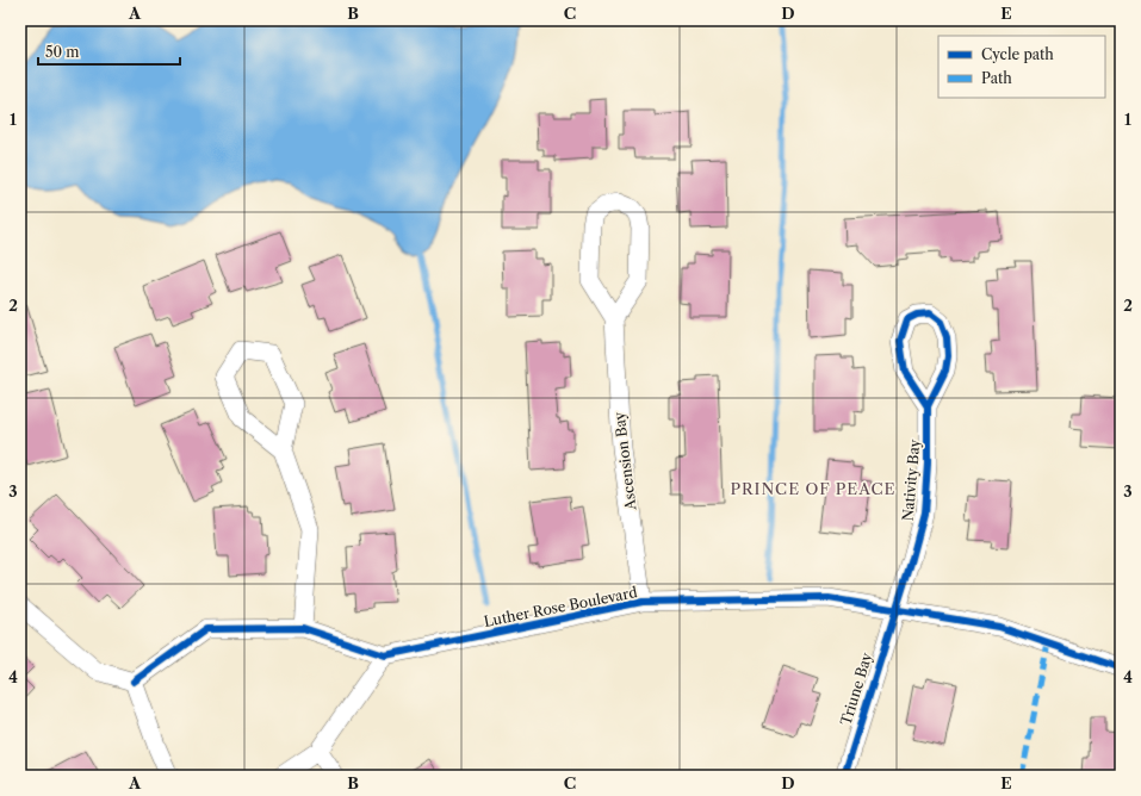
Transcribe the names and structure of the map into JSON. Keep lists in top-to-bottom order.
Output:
{
  "streets": {
    "street": [
      "Ascension Bay",
      "Nativity Bay",
      "Luther Rose Boulevard",
      "Triune Bay"
    ]
  },
  "crossings": [
    ["Ascension Bay", "Luther Rose Boulevard"],
    ["Nativity Bay", "Luther Rose Boulevard"],
    ["Nativity Bay", "Triune Bay"],
    ["Luther Rose Boulevard", "Triune Bay"]
  ],
  "districts": ["PRINCE OF PEACE"],
  "legend": ["Cycle path", "Path"],
  "scale_bar": "50 m",
  "grid": {
    "columns": [
      "A",
      "B",
      "C",
      "D",
      "E"
    ],
    "rows": [
      "1",
      "2",
      "3",
      "4"
    ]
  }
}
